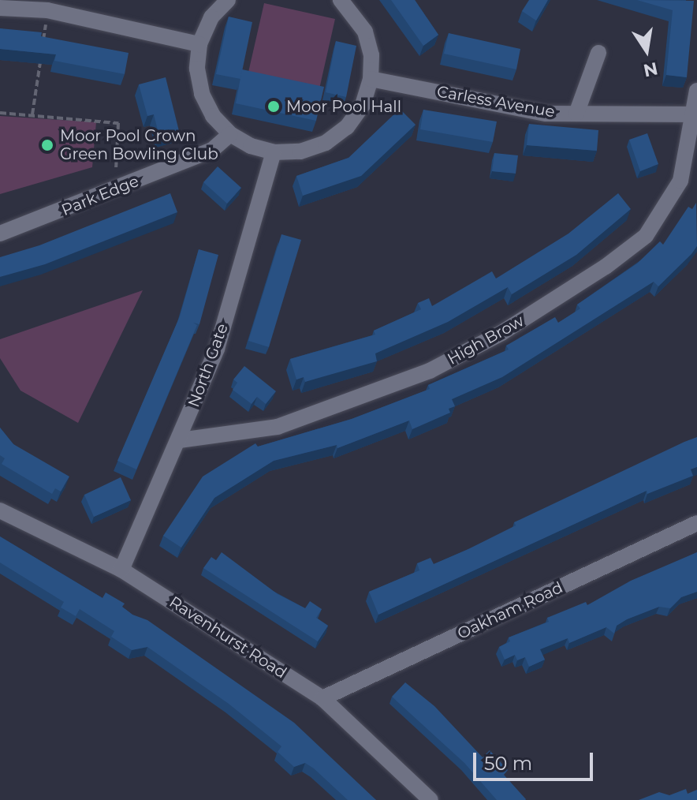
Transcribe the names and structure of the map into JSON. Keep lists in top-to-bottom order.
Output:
{
  "streets": {
    "street": [
      "Carless Avenue",
      "Park Edge",
      "High Brow",
      "North Gate",
      "Oakham Road",
      "Ravenhurst Road"
    ]
  },
  "crossings": [
    ["Carless Avenue", "High Brow"],
    ["High Brow", "North Gate"],
    ["North Gate", "Ravenhurst Road"],
    ["Oakham Road", "Ravenhurst Road"]
  ],
  "places": ["Moor Pool Hall", "Moor Pool Crown Green Bowling Club"],
  "scale_bar": "50 m",
  "north": "bottom"
}
